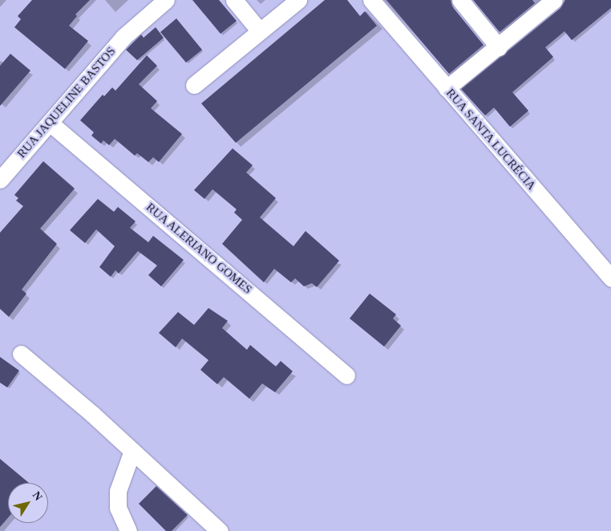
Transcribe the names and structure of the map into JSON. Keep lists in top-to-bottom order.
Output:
{
  "streets": {
    "street": ["RUA JAQUELINE BASTOS", "RUA SANTA LUCRÉCIA", "RUA ALERIANO GOMES"]
  },
  "crossings": [
    ["RUA JAQUELINE BASTOS", "RUA ALERIANO GOMES"]
  ],
  "north": "top right"
}
